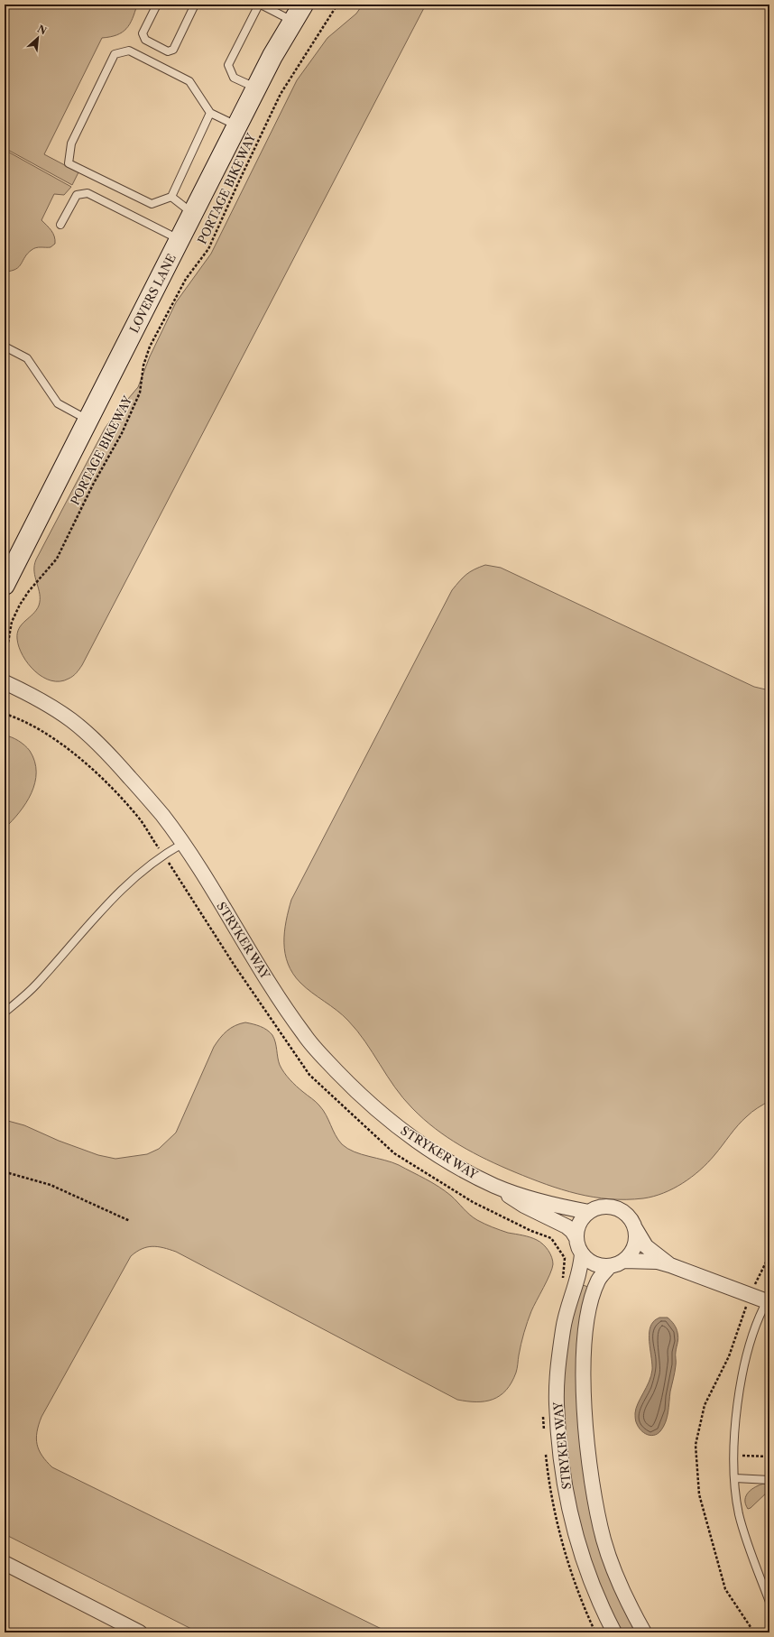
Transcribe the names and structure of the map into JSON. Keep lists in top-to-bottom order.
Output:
{
  "streets": {
    "street": ["LOVERS LANE", "STRYKER WAY"],
    "path": ["PORTAGE BIKEWAY"]
  },
  "north": "top right"
}
